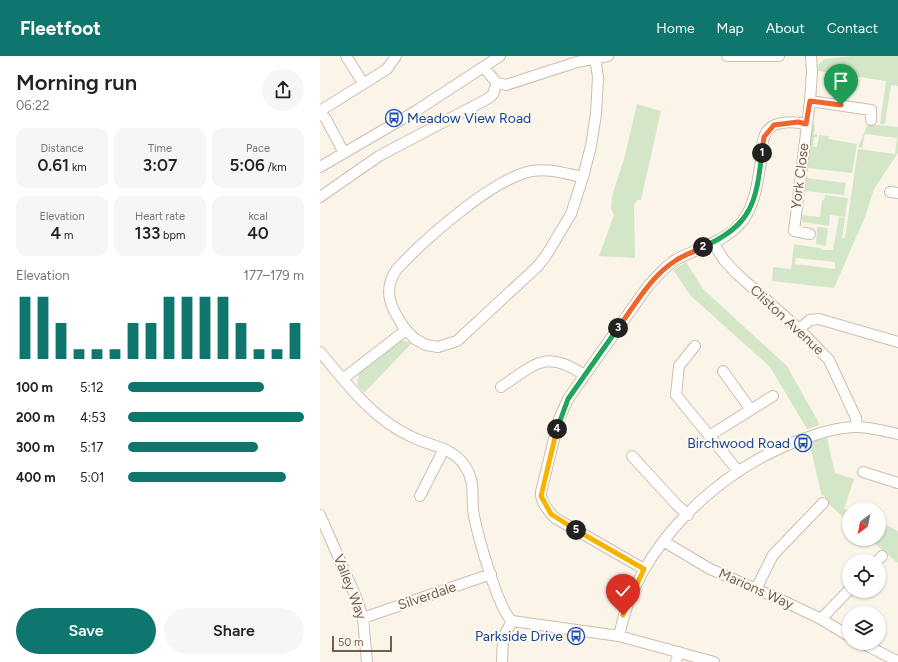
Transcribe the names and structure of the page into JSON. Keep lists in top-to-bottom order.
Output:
{
  "streets": {
    "street": [
      "York Close",
      "Cliston Avenue",
      "Valley Way",
      "Marions Way",
      "Silverdale"
    ]
  },
  "crossings": [
    ["Valley Way", "Silverdale"]
  ],
  "places": {
    "bus stop": ["Meadow View Road", "Birchwood Road", "Parkside Drive"]
  },
  "scale_bar": "50 m",
  "north": "bottom left",
  "page": {
    "header": "Fleetfoot",
    "nav": [
      "Home",
      "Map",
      "About",
      "Contact"
    ],
    "heading": ["Morning run", "06:22"],
    "stats": [
      ["Distance", "0.61 km"],
      ["Time", "3:07"],
      ["Pace", "5:06 /km"],
      ["Elevation", "4 m"],
      ["Heart rate", "133 bpm"],
      ["kcal", "40"]
    ],
    "pins": [
      "1",
      "2",
      "3",
      "4",
      "5"
    ],
    "chart": ["Elevation", "177–179 m"],
    "list": [
      {
        "name": "100 m",
        "note": "5:12"
      },
      {
        "name": "200 m",
        "note": "4:53"
      },
      {
        "name": "300 m",
        "note": "5:17"
      },
      {
        "name": "400 m",
        "note": "5:01"
      }
    ],
    "buttons": ["Save", "Share"],
    "scale": "50 m"
  }
}
